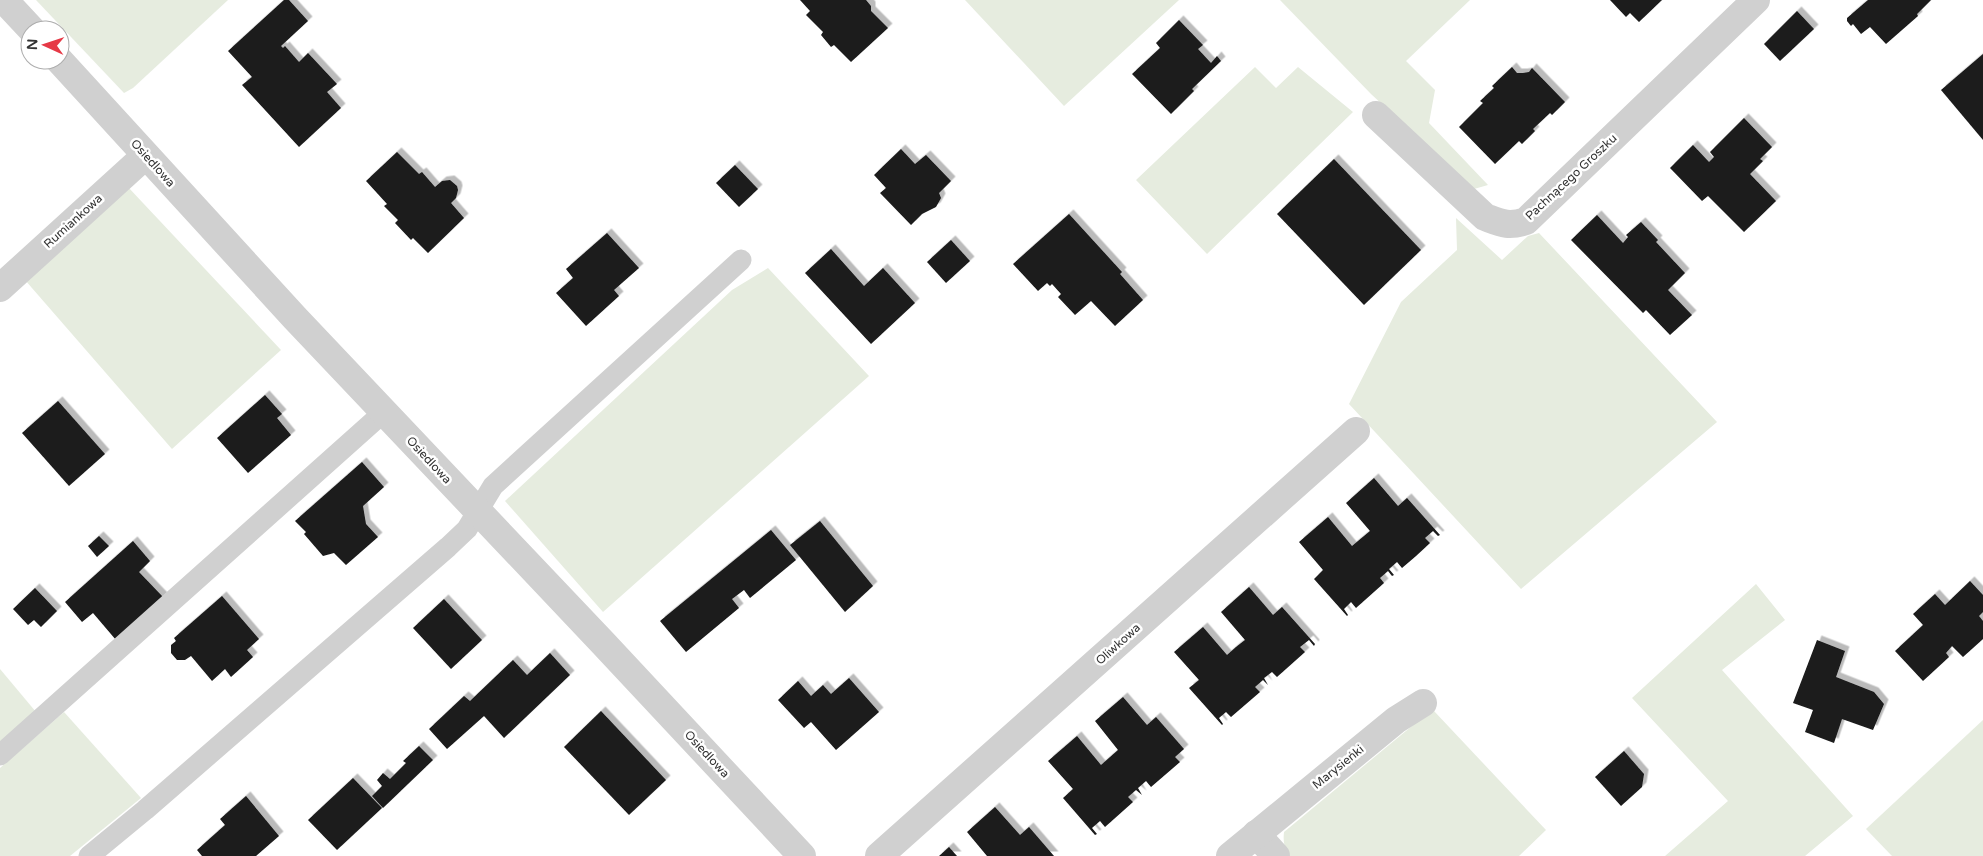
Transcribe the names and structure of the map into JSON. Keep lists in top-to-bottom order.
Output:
{
  "streets": {
    "street": [
      "Osiedlowa",
      "Pachnącego Groszku",
      "Rumiankowa",
      "Oliwkowa",
      "Marysieńki"
    ]
  },
  "crossings": [
    ["Osiedlowa", "Rumiankowa"]
  ],
  "north": "left"
}
